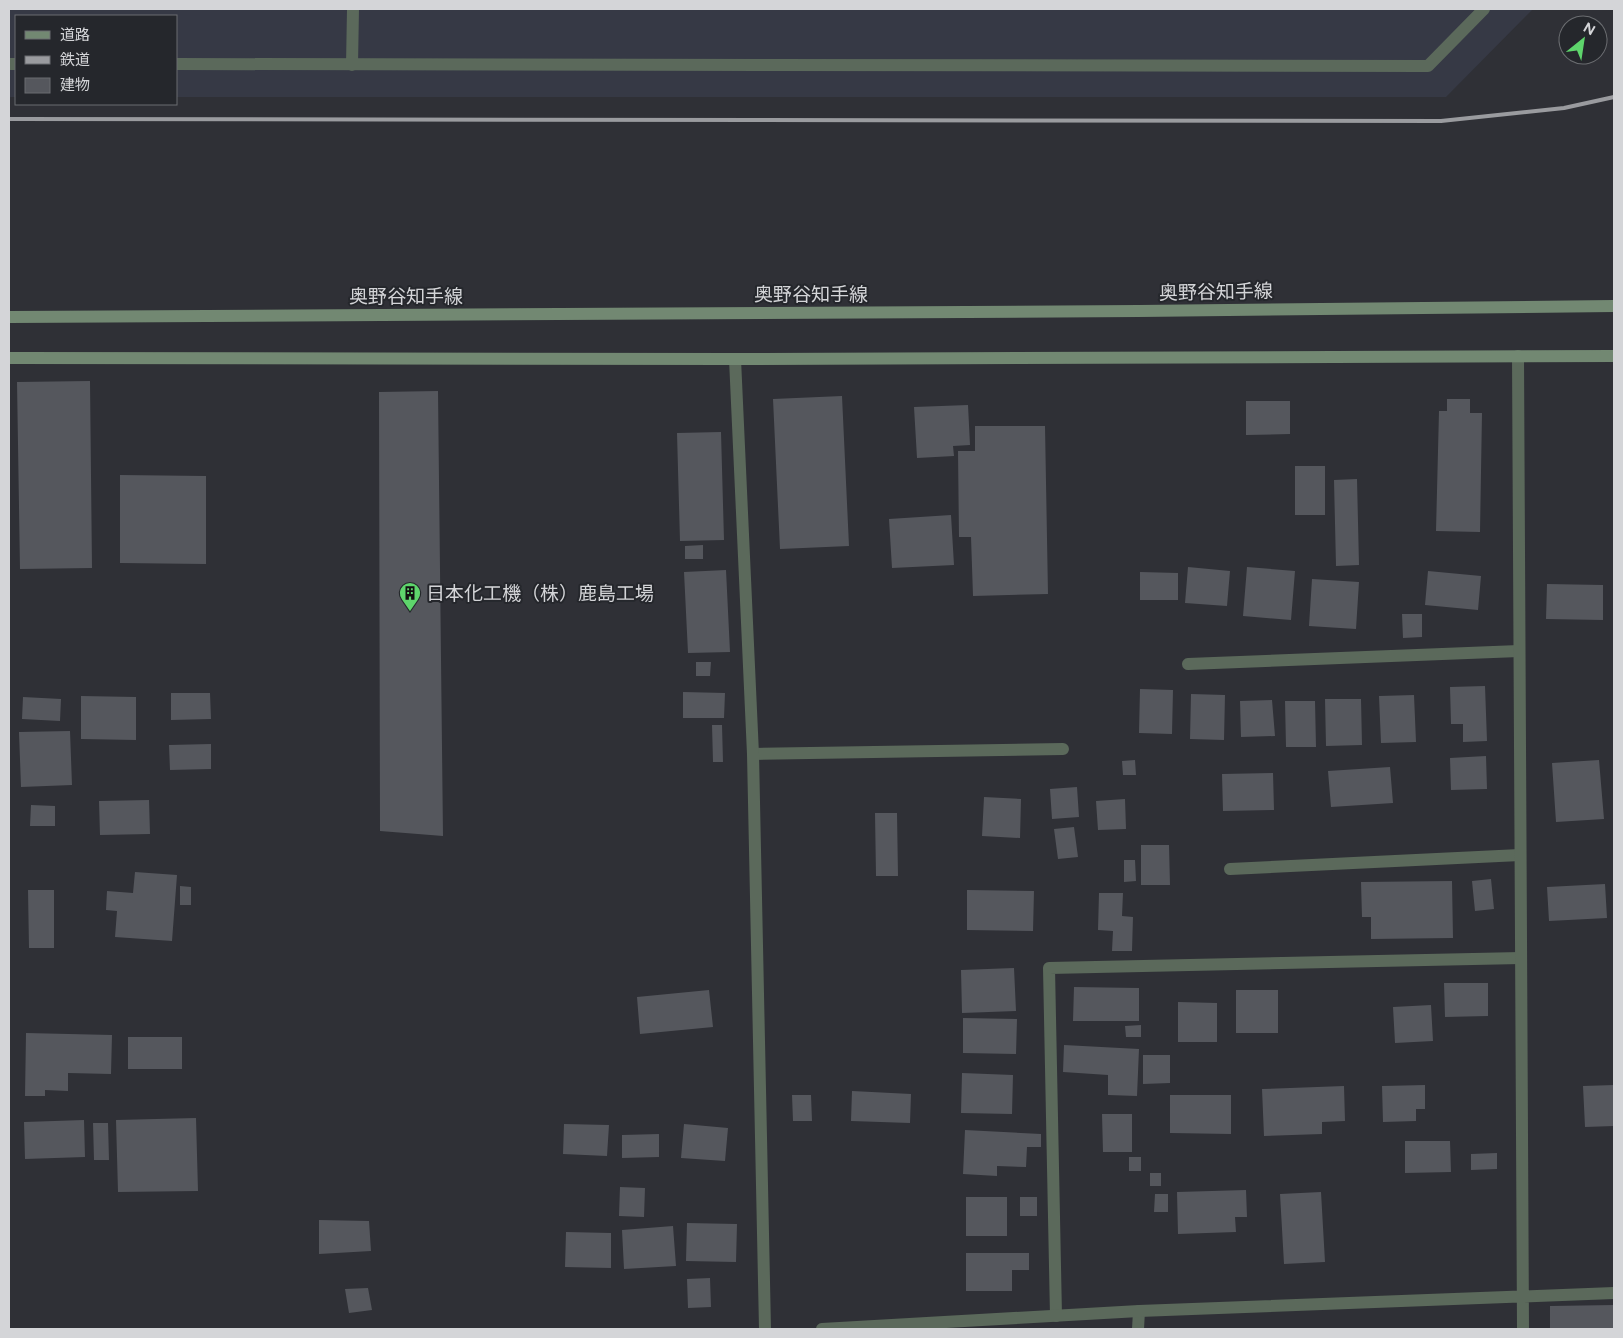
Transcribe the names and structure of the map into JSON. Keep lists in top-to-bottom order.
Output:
{
  "streets": {
    "main road": ["奥野谷知手線"]
  },
  "places": {
    "building": ["日本化工機（株）鹿島工場"]
  },
  "legend": ["道路", "鉄道", "建物"],
  "north": "top right"
}
